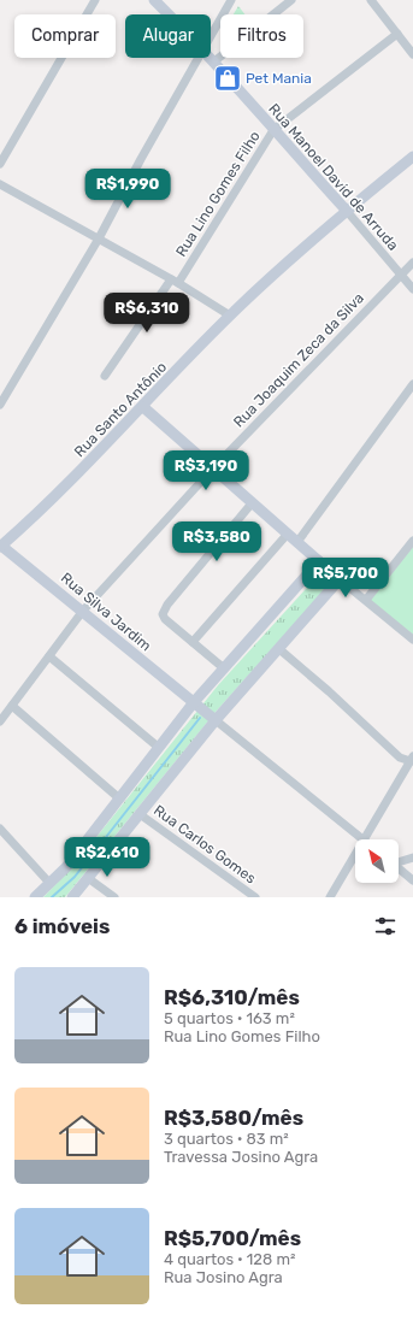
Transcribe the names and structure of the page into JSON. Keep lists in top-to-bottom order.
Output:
{
  "streets": {
    "street": [
      "Rua Manoel David de Arruda",
      "Rua Lino Gomes Filho",
      "Rua Joaquim Zeca da Silva",
      "Rua Santo Antônio",
      "Rua Silva Jardim",
      "Rua Carlos Gomes"
    ]
  },
  "crossings": [
    ["Rua Manoel David de Arruda", "Rua Lino Gomes Filho"],
    ["Rua Manoel David de Arruda", "Rua Joaquim Zeca da Silva"],
    ["Rua Manoel David de Arruda", "Rua Santo Antônio"],
    ["Rua Joaquim Zeca da Silva", "Rua Silva Jardim"],
    ["Rua Santo Antônio", "Rua Silva Jardim"]
  ],
  "places": {
    "shop": ["Pet Mania"]
  },
  "north": "top left",
  "page": {
    "chip": ["Comprar", "Alugar", "Filtros"],
    "price": [
      "R$1,990",
      "R$6,310",
      "R$3,190",
      "R$3,580",
      "R$5,700",
      "R$2,610"
    ],
    "heading": "6 imóveis",
    "list": [
      {
        "name": "R$6,310/mês",
        "note": "5 quartos · 163 m² · Rua Lino Gomes Filho"
      },
      {
        "name": "R$3,580/mês",
        "note": "3 quartos · 83 m² · Travessa Josino Agra"
      },
      {
        "name": "R$5,700/mês",
        "note": "4 quartos · 128 m² · Rua Josino Agra"
      }
    ]
  }
}
